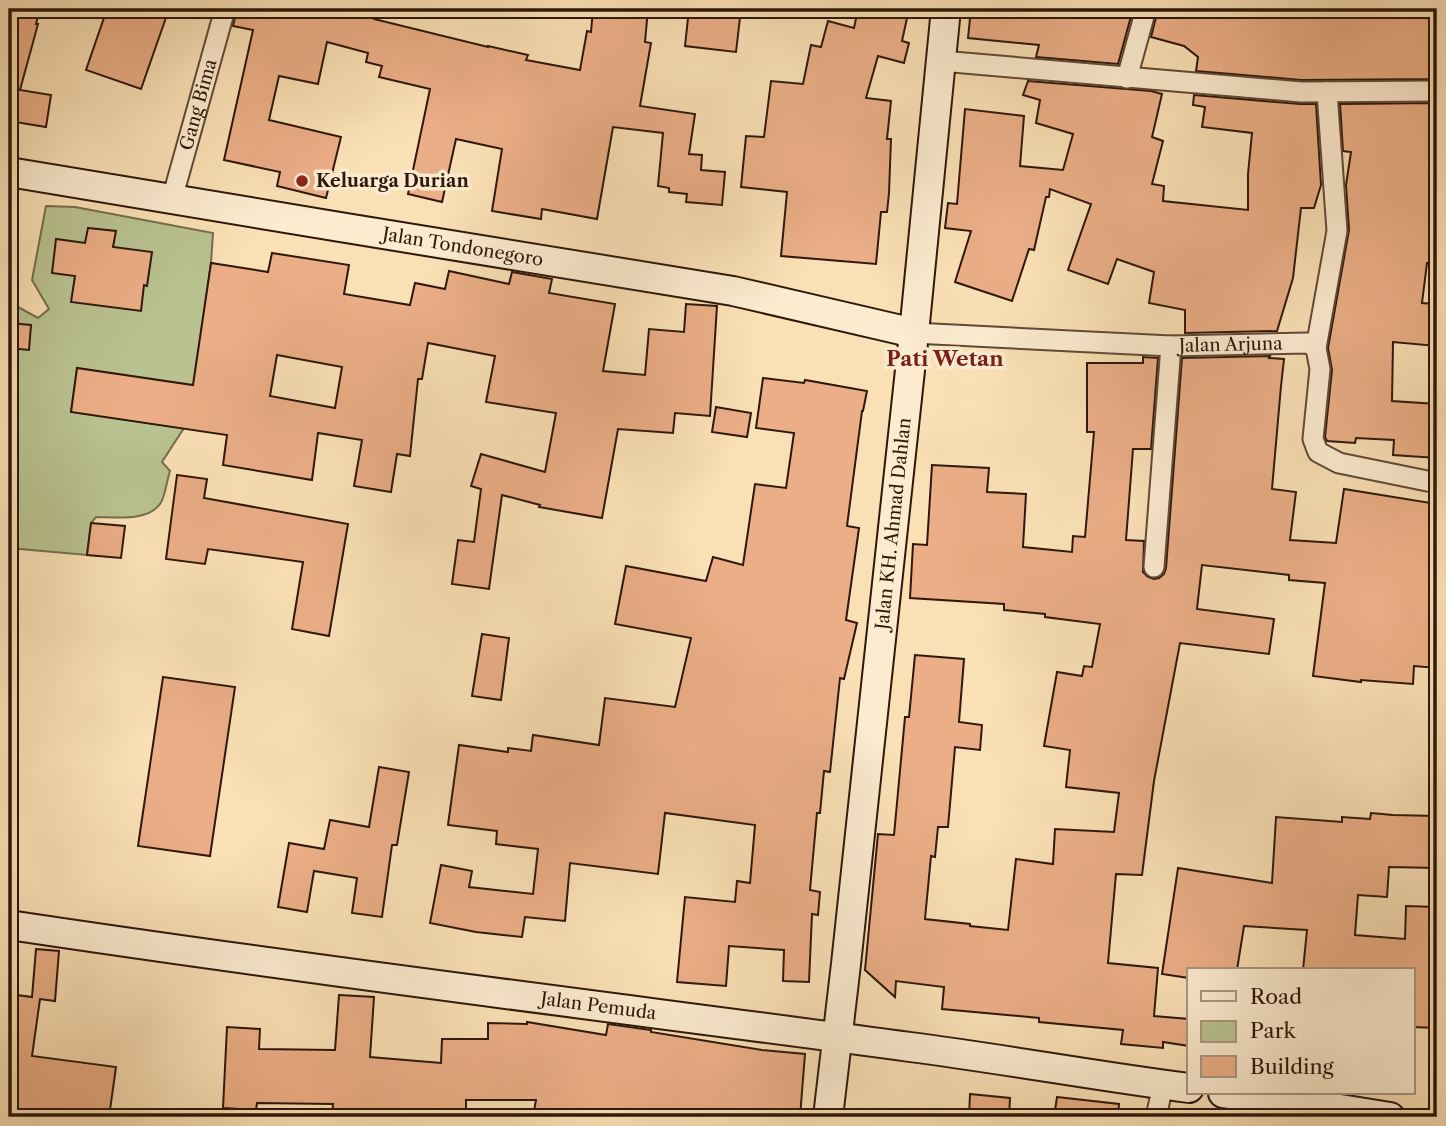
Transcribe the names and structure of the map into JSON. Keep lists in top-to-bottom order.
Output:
{
  "streets": {
    "street": [
      "Gang Bima",
      "Jalan Tondonegoro",
      "Jalan Arjuna",
      "Jalan KH. Ahmad Dahlan",
      "Jalan Pemuda"
    ]
  },
  "crossings": [
    ["Gang Bima", "Jalan Tondonegoro"],
    ["Jalan Tondonegoro", "Jalan Arjuna"],
    ["Jalan Tondonegoro", "Jalan KH. Ahmad Dahlan"],
    ["Jalan Arjuna", "Jalan KH. Ahmad Dahlan"],
    ["Jalan KH. Ahmad Dahlan", "Jalan Pemuda"]
  ],
  "districts": ["Pati Wetan"],
  "places": ["Keluarga Durian"],
  "legend": ["Road", "Park", "Building"]
}
